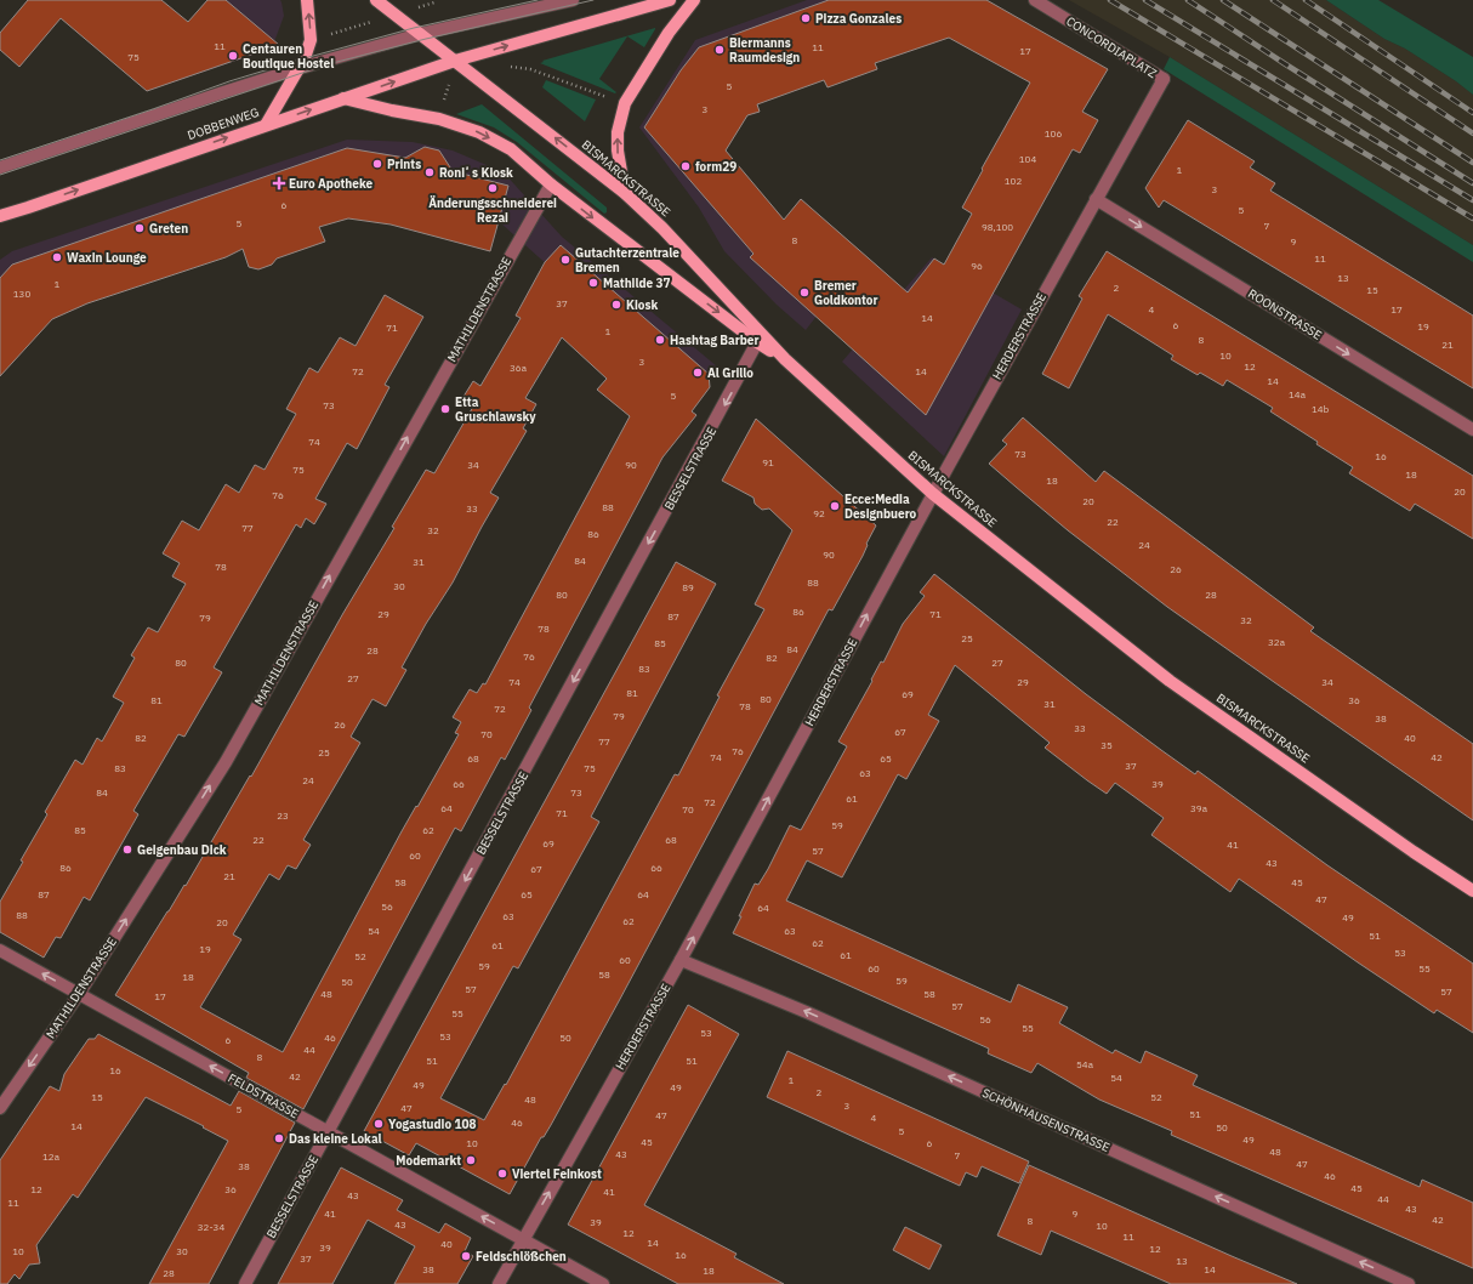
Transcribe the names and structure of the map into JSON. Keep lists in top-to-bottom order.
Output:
{
  "streets": {
    "main road": ["DOBBENWEG", "BISMARCKSTRASSE"],
    "street": [
      "CONCORDIAPLATZ",
      "MATHILDENSTRASSE",
      "ROONSTRASSE",
      "HERDERSTRASSE",
      "BESSELSTRASSE",
      "FELDSTRASSE",
      "SCHÖNHAUSENSTRASSE"
    ]
  },
  "crossings": [
    ["CONCORDIAPLATZ", "HERDERSTRASSE"],
    ["DOBBENWEG", "BISMARCKSTRASSE"],
    ["BISMARCKSTRASSE", "HERDERSTRASSE"],
    ["MATHILDENSTRASSE", "FELDSTRASSE"],
    ["ROONSTRASSE", "HERDERSTRASSE"],
    ["HERDERSTRASSE", "FELDSTRASSE"],
    ["HERDERSTRASSE", "SCHÖNHAUSENSTRASSE"],
    ["BESSELSTRASSE", "FELDSTRASSE"]
  ],
  "one_way": [
    "DOBBENWEG",
    "ROONSTRASSE",
    "HERDERSTRASSE",
    "BESSELSTRASSE",
    "FELDSTRASSE",
    "SCHÖNHAUSENSTRASSE"
  ],
  "places": {
    "other": [
      "Pizza Gonzales",
      "Biermanns Raumdesign",
      "Centauren Boutique Hostel",
      "Prints",
      "form29",
      "Roniʼs Kiosk",
      "Änderungsschneiderei Rezai",
      "Greten",
      "Waxin Lounge",
      "Gutachterzentrale Bremen",
      "Mathilde 37",
      "Bremer Goldkontor",
      "Kiosk",
      "Hashtag Barber",
      "Al Grillo",
      "Etta Gruschlawsky",
      "Ecce:Media Designbuero",
      "Geigenbau Dick",
      "Yogastudio 108",
      "Das kleine Lokal",
      "Modemarkt",
      "Viertel Feinkost",
      "Feldschlößchen"
    ],
    "health": ["Euro Apotheke"]
  },
  "house_numbers": [
    "11",
    "11",
    "17",
    "75",
    "5",
    "3",
    "106",
    "104",
    "1",
    "102",
    "3",
    "6",
    "5",
    "5",
    "7",
    "98,100",
    "8",
    "9",
    "11",
    "96",
    "13",
    "1",
    "2",
    "15",
    "130",
    "37",
    "4",
    "17",
    "14",
    "6",
    "19",
    "71",
    "1",
    "8",
    "21",
    "10",
    "3",
    "12",
    "36a",
    "72",
    "14",
    "14",
    "14a",
    "5",
    "73",
    "14b",
    "74",
    "73",
    "16",
    "91",
    "34",
    "90",
    "75",
    "18",
    "18",
    "20",
    "76",
    "20",
    "88",
    "33",
    "92",
    "22",
    "77",
    "32",
    "86",
    "24",
    "90",
    "84",
    "31",
    "78",
    "26",
    "88",
    "30",
    "89",
    "80",
    "28",
    "86",
    "29",
    "71",
    "87",
    "79",
    "32",
    "78",
    "25",
    "32a",
    "85",
    "84",
    "28",
    "76",
    "82",
    "80",
    "27",
    "83",
    "27",
    "74",
    "29",
    "34",
    "81",
    "69",
    "80",
    "81",
    "36",
    "31",
    "78",
    "72",
    "79",
    "38",
    "26",
    "33",
    "67",
    "70",
    "82",
    "40",
    "77",
    "35",
    "76",
    "25",
    "74",
    "42",
    "68",
    "65",
    "37",
    "83",
    "75",
    "63",
    "24",
    "66",
    "39",
    "84",
    "73",
    "61",
    "72",
    "64",
    "39a",
    "70",
    "71",
    "23",
    "59",
    "85",
    "62",
    "22",
    "68",
    "69",
    "41",
    "57",
    "60",
    "43",
    "86",
    "66",
    "67",
    "21",
    "58",
    "45",
    "87",
    "65",
    "64",
    "47",
    "56",
    "64",
    "88",
    "63",
    "49",
    "62",
    "20",
    "54",
    "63",
    "51",
    "62",
    "61",
    "19",
    "53",
    "61",
    "52",
    "60",
    "59",
    "60",
    "55",
    "58",
    "18",
    "59",
    "50",
    "57",
    "57",
    "48",
    "58",
    "17",
    "57",
    "55",
    "56",
    "55",
    "53",
    "53",
    "46",
    "50",
    "6",
    "44",
    "8",
    "51",
    "51",
    "54a",
    "16",
    "42",
    "54",
    "1",
    "49",
    "49",
    "2",
    "15",
    "52",
    "48",
    "3",
    "47",
    "5",
    "51",
    "47",
    "4",
    "46",
    "14",
    "50",
    "5",
    "49",
    "45",
    "10",
    "6",
    "48",
    "43",
    "7",
    "12a",
    "47",
    "38",
    "46",
    "45",
    "12",
    "36",
    "41",
    "43",
    "44",
    "11",
    "43",
    "41",
    "9",
    "42",
    "8",
    "39",
    "43",
    "10",
    "32-34",
    "12",
    "11",
    "14",
    "40",
    "39",
    "12",
    "10",
    "30",
    "16",
    "37",
    "13",
    "38",
    "14",
    "18",
    "28"
  ]
}
